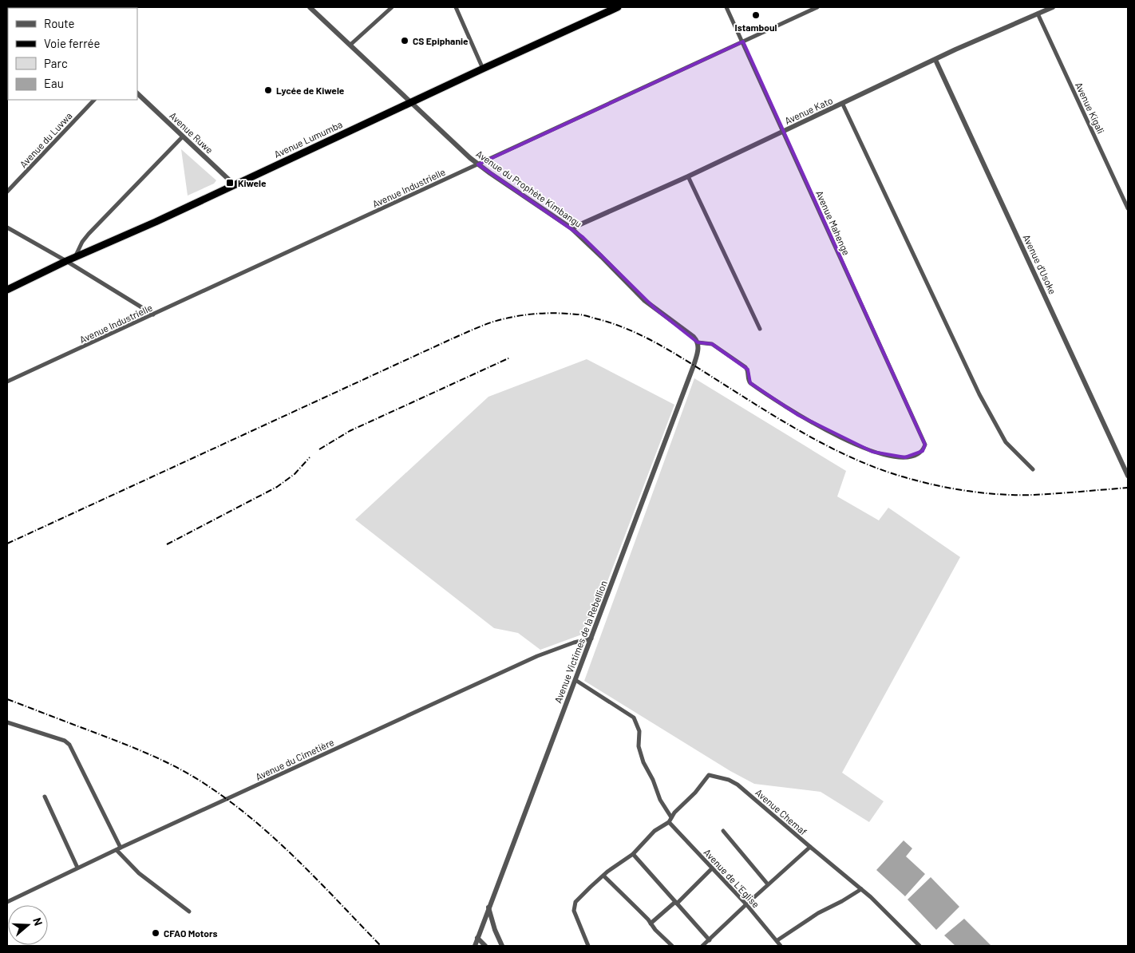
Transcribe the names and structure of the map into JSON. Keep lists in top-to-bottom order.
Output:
{
  "streets": {
    "highway": ["Avenue Lumumba"],
    "street": [
      "Avenue Kigali",
      "Avenue Kato",
      "Avenue Ruwe",
      "Avenue du Luvwa",
      "Avenue Industrielle",
      "Avenue du Prophète Kimbangu",
      "Avenue Mahenge",
      "Avenue d'Usoke",
      "Avenue Victimes de la Rebellion",
      "Avenue du Cimetière",
      "Avenue Chemaf",
      "Avenue de L'Eglise"
    ]
  },
  "crossings": [
    ["Avenue Kigali", "Avenue Kato"],
    ["Avenue Kato", "Avenue du Prophète Kimbangu"],
    ["Avenue Kato", "Avenue Mahenge"],
    ["Avenue Kato", "Avenue d'Usoke"],
    ["Avenue Ruwe", "Avenue Lumumba"],
    ["Avenue Lumumba", "Avenue du Prophète Kimbangu"],
    ["Avenue Industrielle", "Avenue du Prophète Kimbangu"],
    ["Avenue Industrielle", "Avenue Mahenge"],
    ["Avenue du Prophète Kimbangu", "Avenue Mahenge"],
    ["Avenue du Prophète Kimbangu", "Avenue Victimes de la Rebellion"],
    ["Avenue Mahenge", "Avenue Victimes de la Rebellion"],
    ["Avenue Victimes de la Rebellion", "Avenue du Cimetière"],
    ["Avenue Chemaf", "Avenue de L'Eglise"]
  ],
  "places": {
    "other": [
      "Istamboul",
      "CS Epiphanie",
      "Lycée de Kiwele",
      "CFAO Motors"
    ],
    "transit": ["Kiwele"]
  },
  "legend": [
    "Route",
    "Voie ferrée",
    "Parc",
    "Eau"
  ],
  "north": "right"
}
